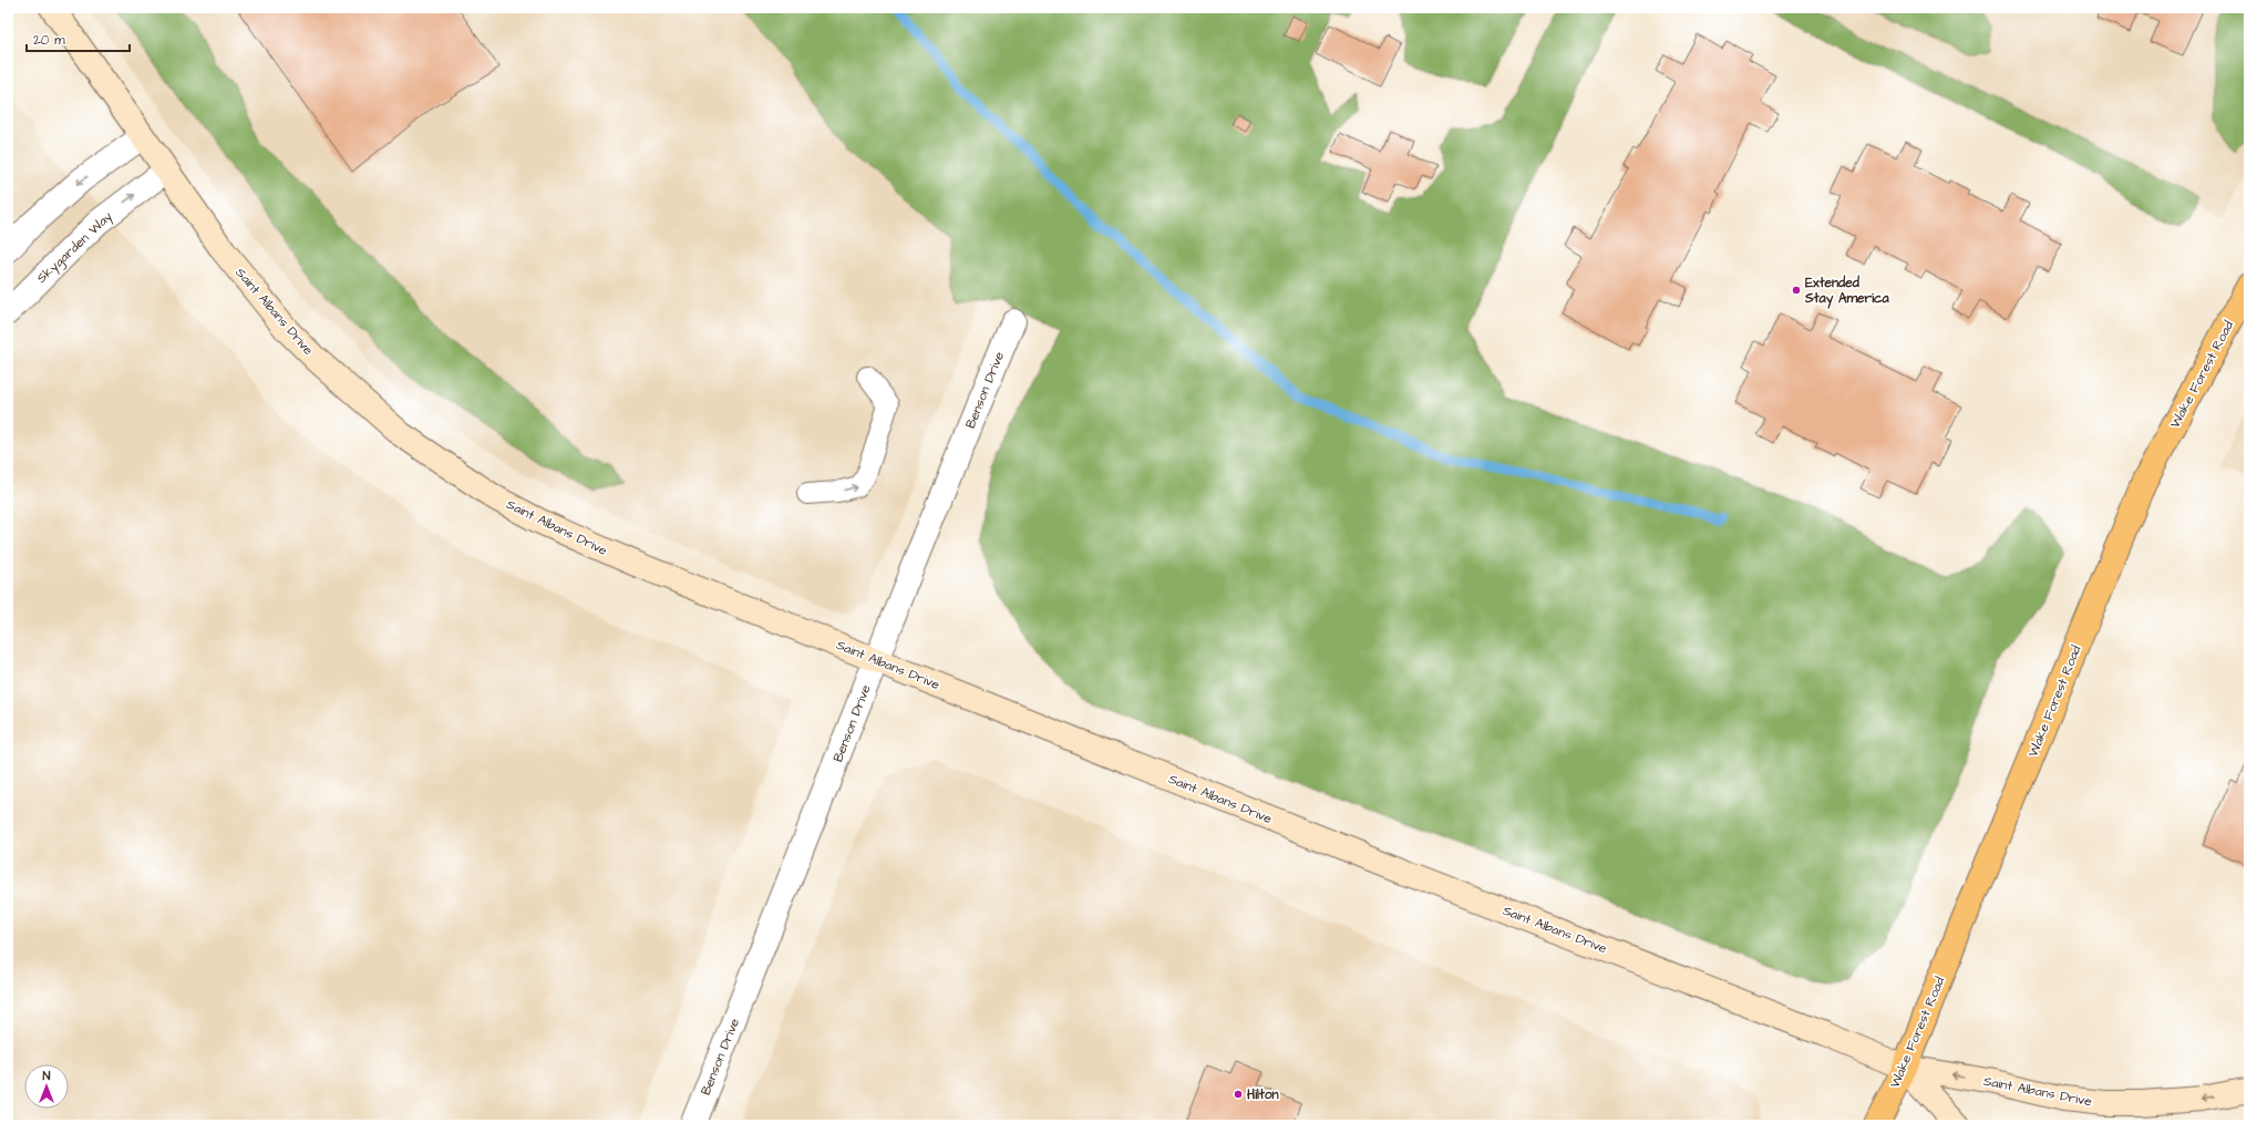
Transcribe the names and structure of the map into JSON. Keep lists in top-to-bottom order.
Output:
{
  "streets": {
    "main road": ["Wake Forest Road"],
    "street": ["Skygarden Way", "Saint Albans Drive", "Benson Drive"]
  },
  "crossings": [
    ["Skygarden Way", "Saint Albans Drive"],
    ["Saint Albans Drive", "Wake Forest Road"],
    ["Saint Albans Drive", "Benson Drive"]
  ],
  "places": ["Extended Stay America", "Hilton"],
  "scale_bar": "20 m",
  "north": "top"
}
